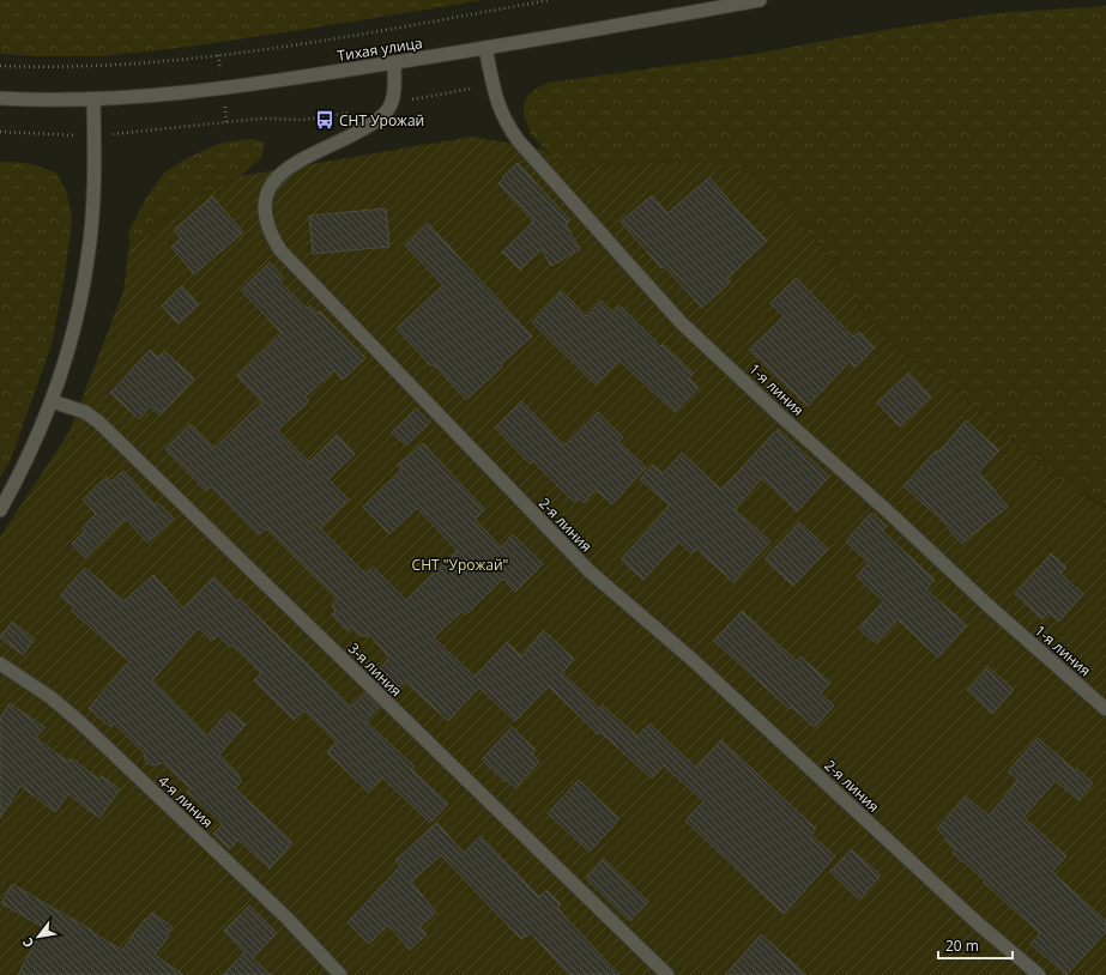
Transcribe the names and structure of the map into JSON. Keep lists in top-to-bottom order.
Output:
{
  "streets": {
    "street": [
      "Тихая улица",
      "1-я линия",
      "2-я линия",
      "3-я линия",
      "4-я линия"
    ]
  },
  "crossings": [
    ["Тихая улица", "1-я линия"]
  ],
  "parks": ["СНТ \"Урожай\""],
  "places": {
    "bus stop": ["СНТ Урожай"]
  },
  "scale_bar": "20 m",
  "north": "bottom left"
}
